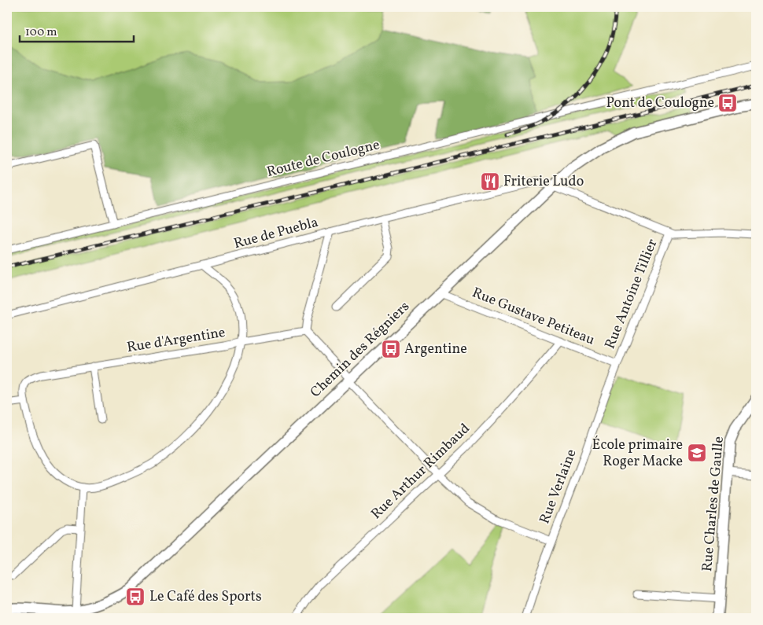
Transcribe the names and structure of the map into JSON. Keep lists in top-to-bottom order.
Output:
{
  "streets": {
    "main road": ["Chemin des Régniers", "Rue Charles de Gaulle"],
    "street": [
      "Route de Coulogne",
      "Rue de Puebla",
      "Rue Antoine Tillier",
      "Rue Gustave Petiteau",
      "Rue d'Argentine",
      "Rue Arthur Rimbaud",
      "Rue Verlaine"
    ]
  },
  "crossings": [
    ["Rue de Puebla", "Rue Antoine Tillier"],
    ["Rue de Puebla", "Chemin des Régniers"],
    ["Rue Antoine Tillier", "Rue Gustave Petiteau"],
    ["Rue Antoine Tillier", "Rue Verlaine"],
    ["Rue Gustave Petiteau", "Chemin des Régniers"],
    ["Rue Gustave Petiteau", "Rue Arthur Rimbaud"],
    ["Rue Gustave Petiteau", "Rue Verlaine"]
  ],
  "places": {
    "bus stop": ["Pont de Coulogne", "Argentine", "Le Café des Sports"],
    "restaurant": ["Friterie Ludo"],
    "school or university": ["École primaire Roger Macke"]
  },
  "scale_bar": "100 m"
}
